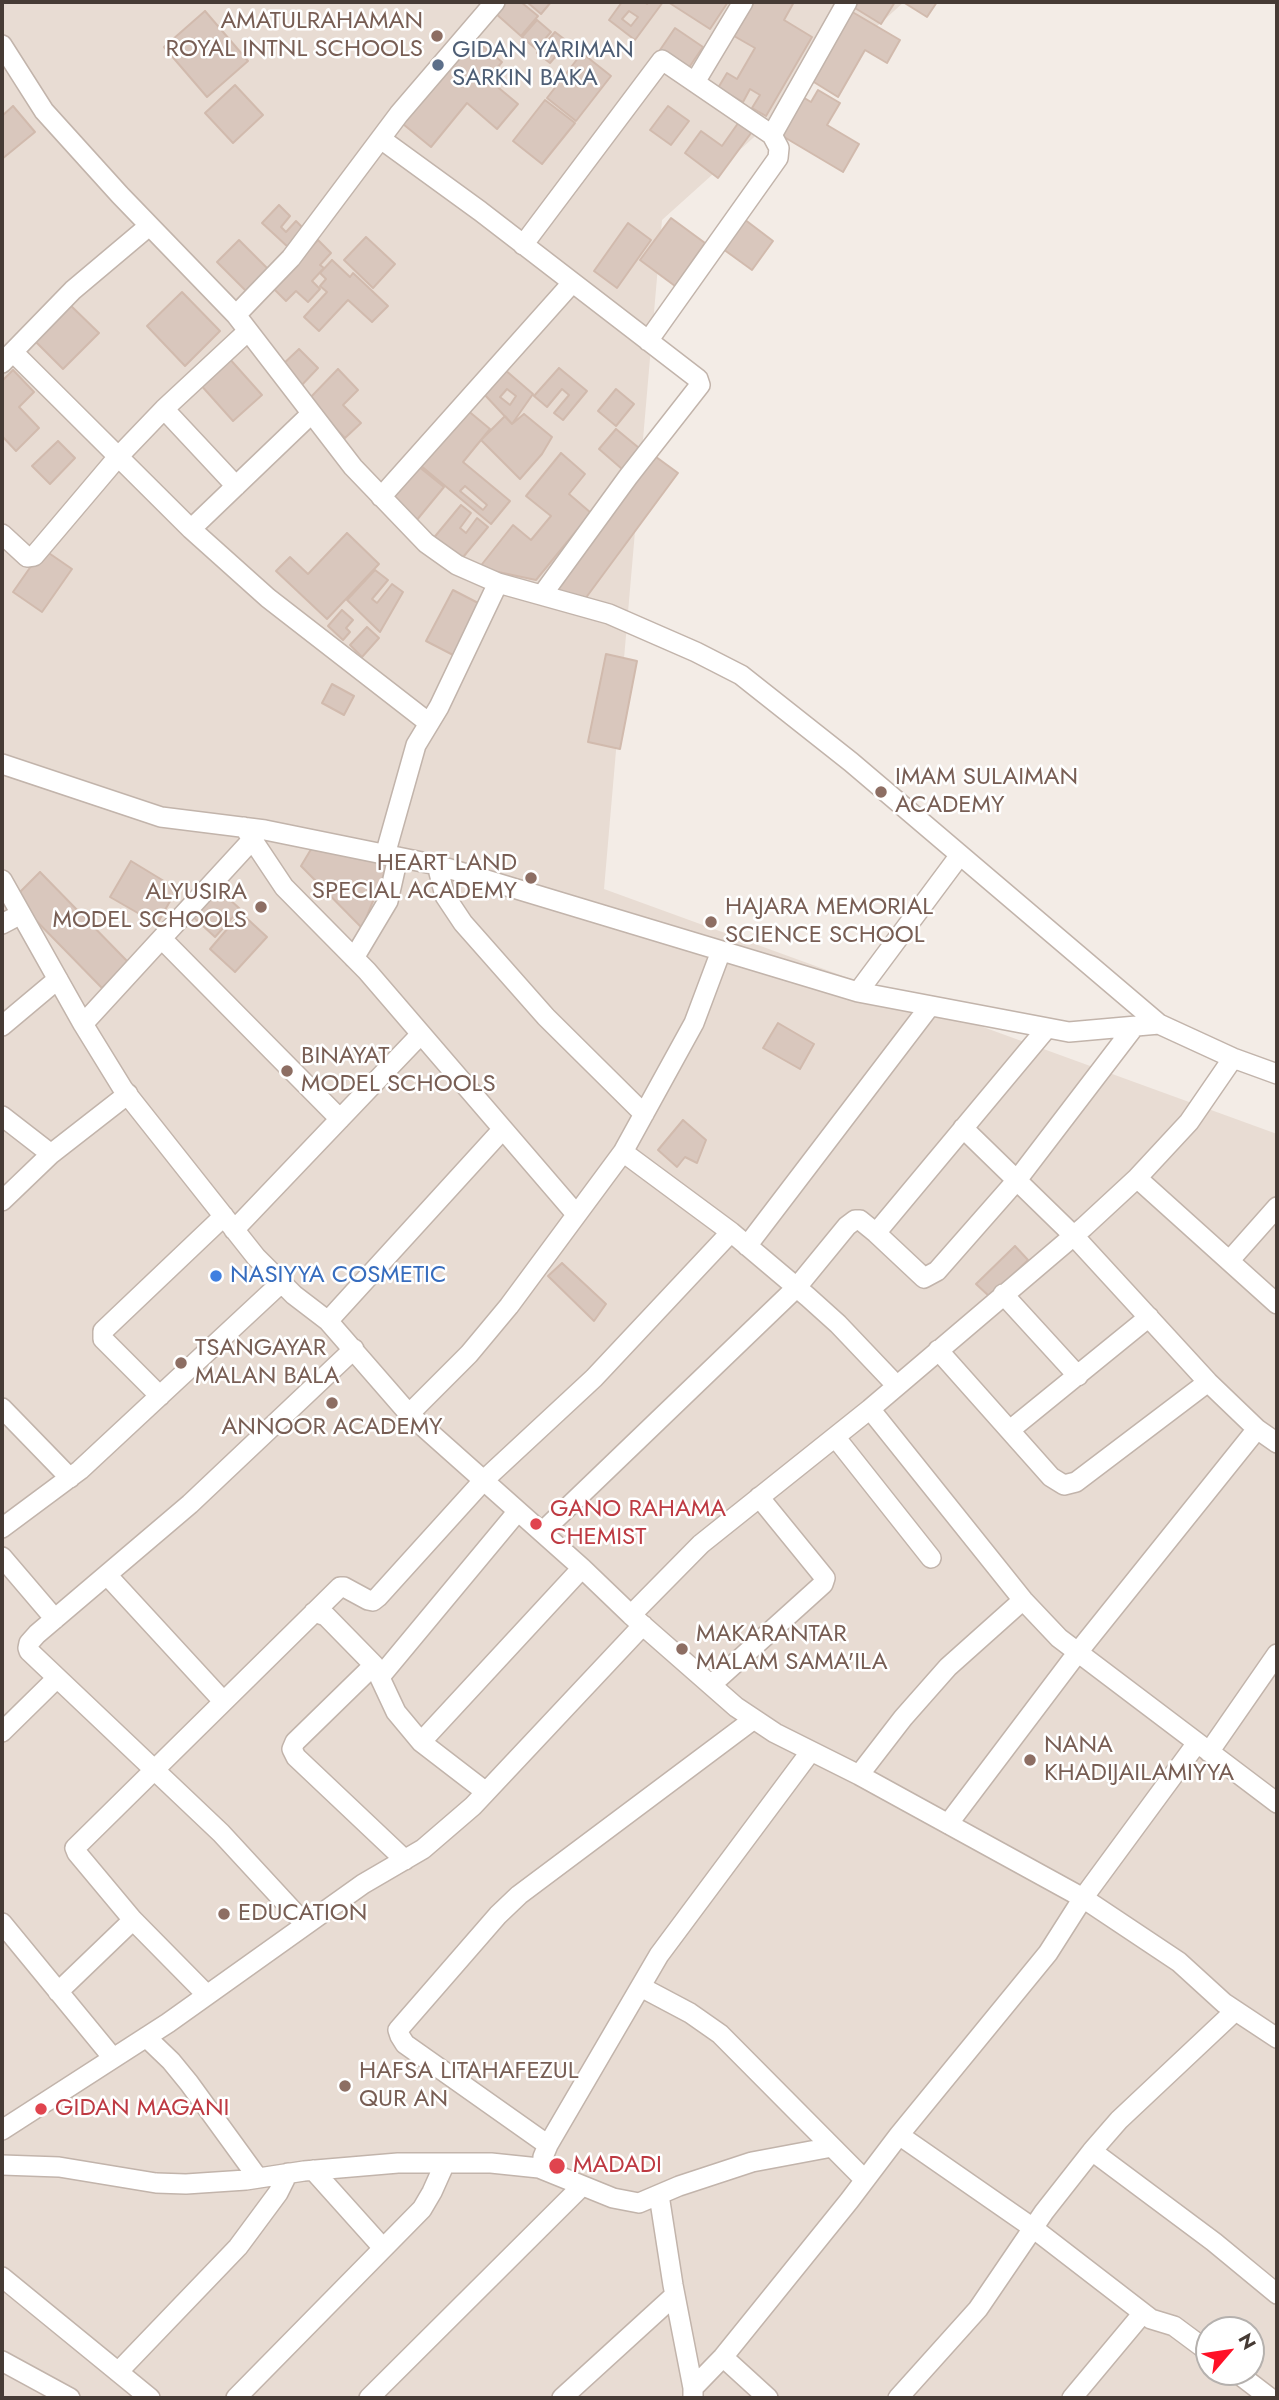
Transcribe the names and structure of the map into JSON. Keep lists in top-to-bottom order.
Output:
{
  "places": [
    "AMATULRAHAMAN ROYAL INTNL SCHOOLS",
    "GIDAN YARIMAN SARKIN BAKA",
    "IMAM SULAIMAN ACADEMY",
    "HEART LAND SPECIAL ACADEMY",
    "ALYUSIRA MODEL SCHOOLS",
    "HAJARA MEMORIAL SCIENCE SCHOOL",
    "BINAYAT MODEL SCHOOLS",
    "NASIYYA COSMETIC",
    "TSANGAYAR MALAN BALA",
    "ANNOOR ACADEMY",
    "GANO RAHAMA CHEMIST",
    "MAKARANTAR MALAM SAMA'ILA",
    "NANA KHADIJAILAMIYYA",
    "EDUCATION",
    "HAFSA LITAHAFEZUL QUR AN",
    "GIDAN MAGANI",
    "MADADI"
  ],
  "north": "top right"
}
